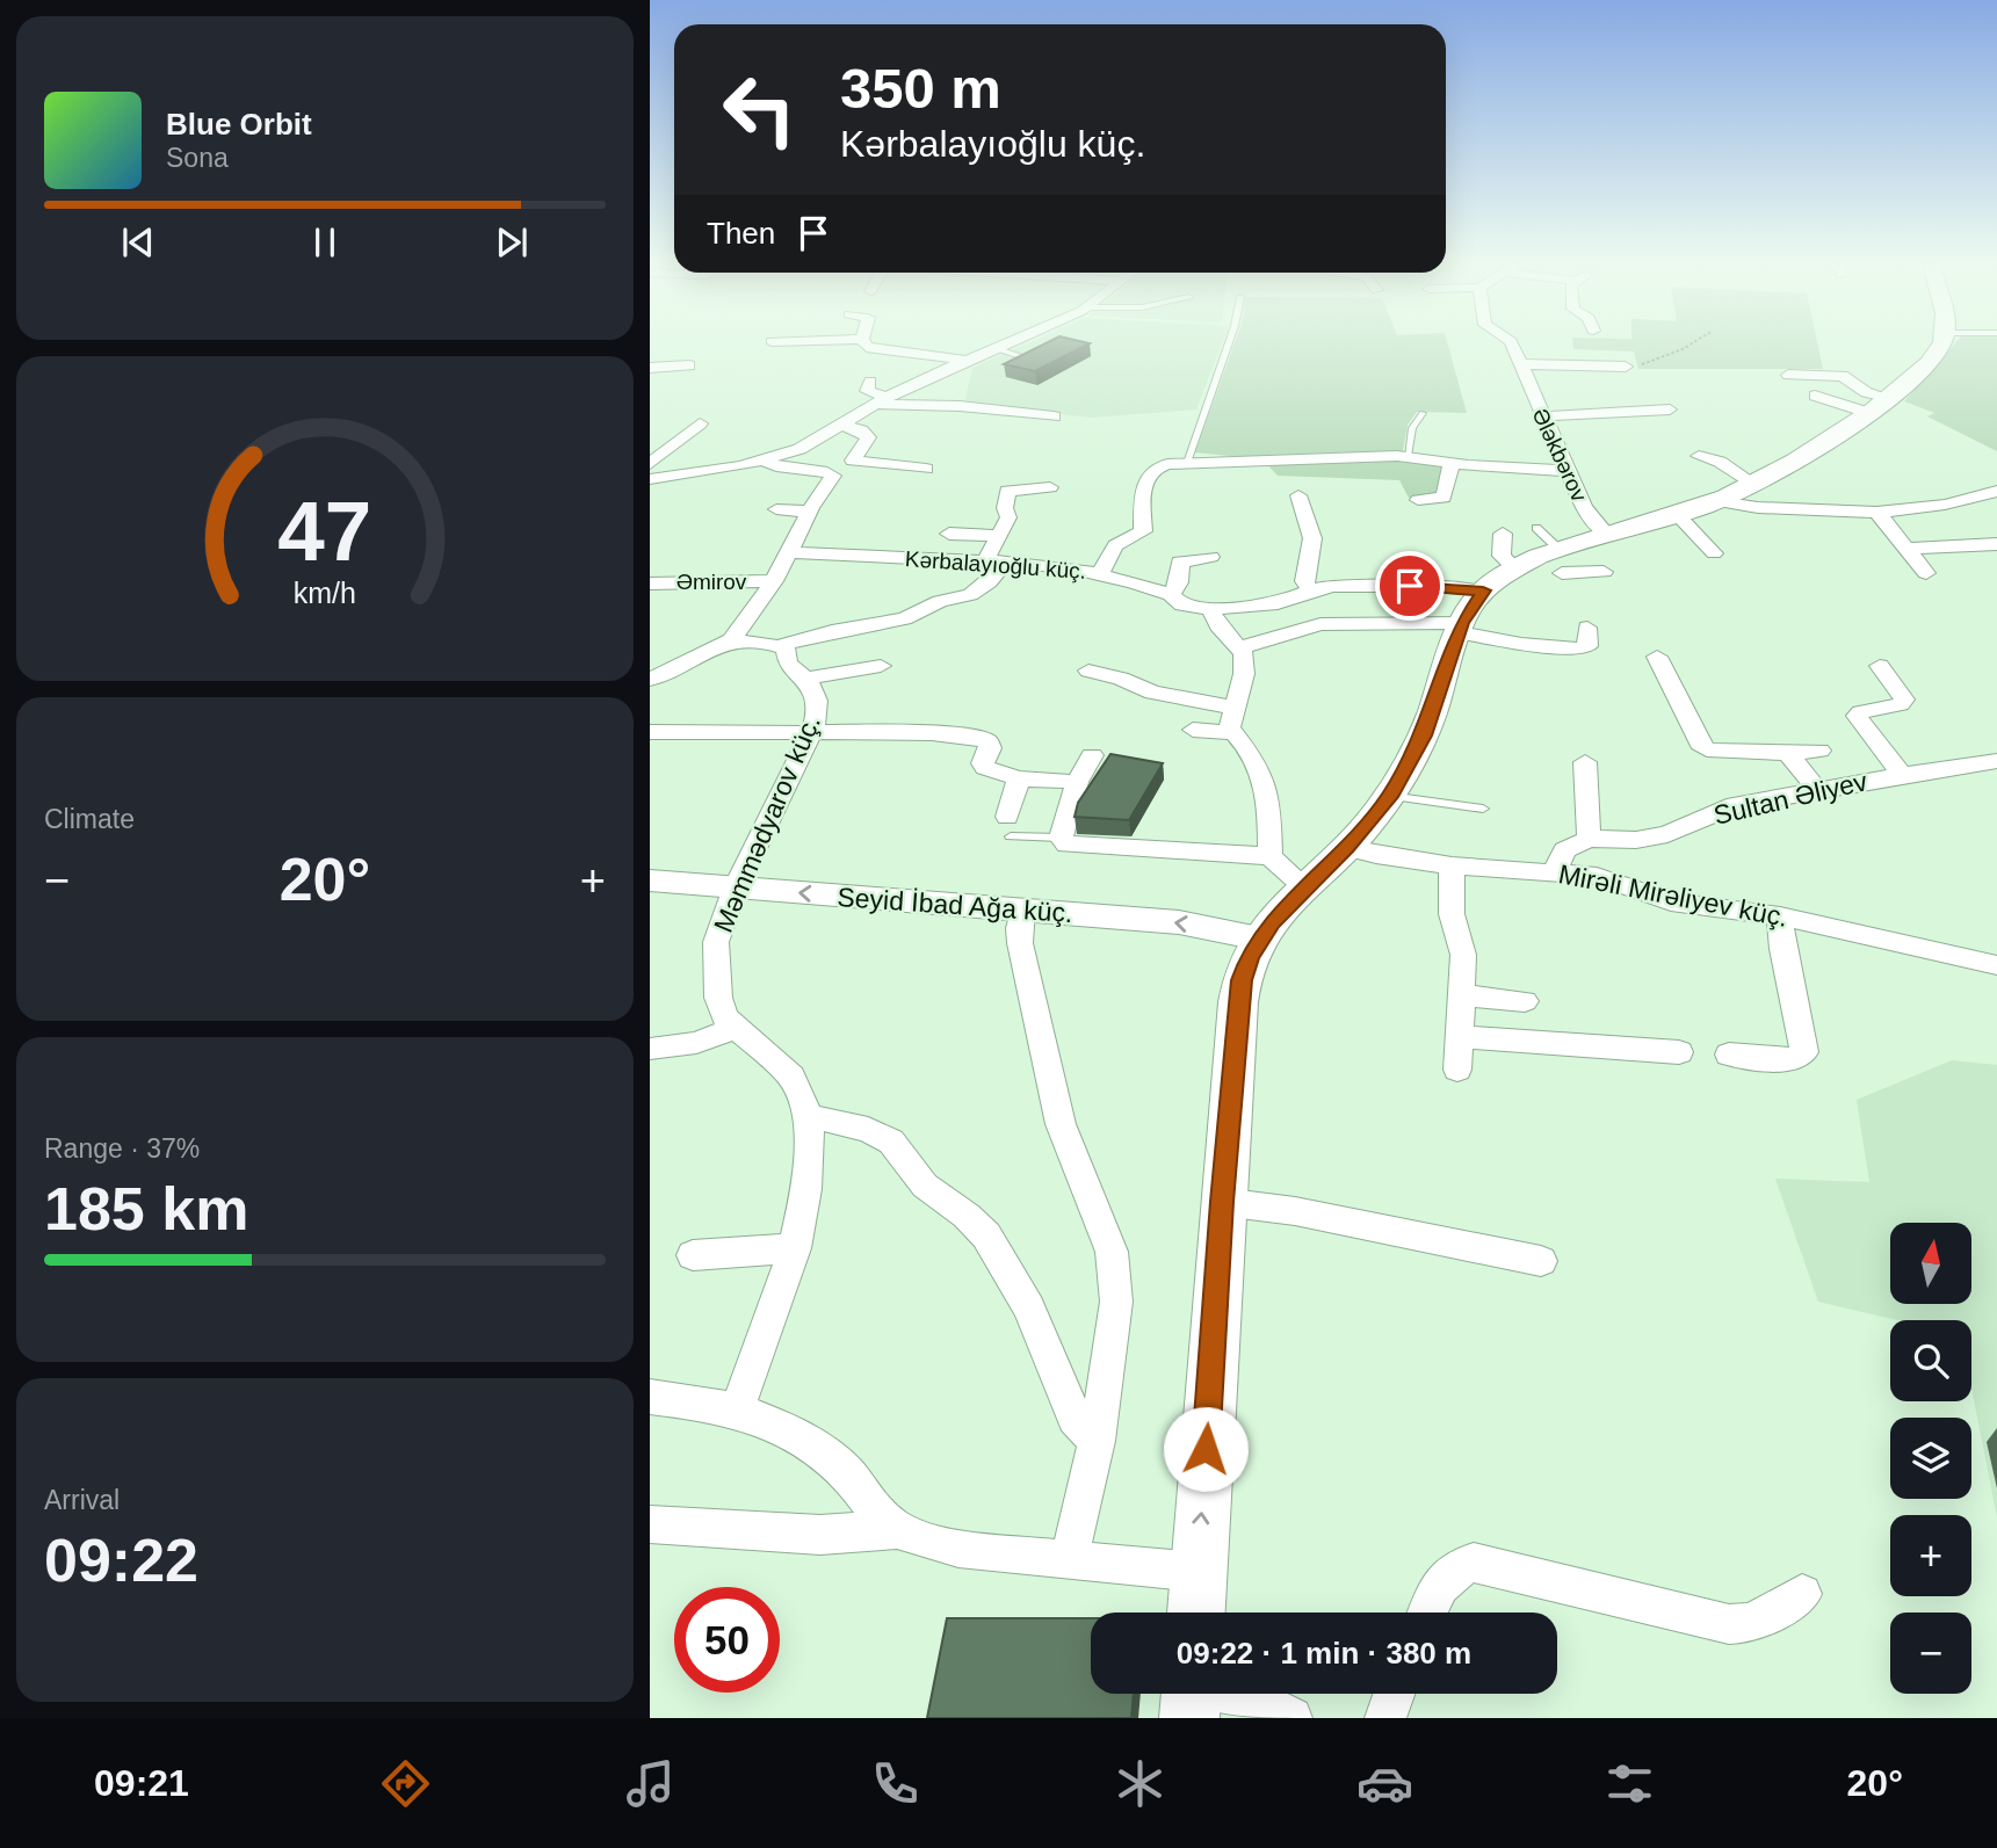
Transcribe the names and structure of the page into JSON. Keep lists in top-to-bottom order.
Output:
{
  "streets": {
    "street": [
      "Ələkbərov",
      "Kərbalayıoğlu küç.",
      "Əmirov",
      "Sultan Əliyev",
      "Məmmədyarov küç.",
      "Mirəli Mirəliyev küç.",
      "Seyid İbad Ağa küç."
    ]
  },
  "crossings": [
    ["Məmmədyarov küç.", "Seyid İbad Ağa küç."]
  ],
  "north": "top",
  "page": {
    "turn": ["350 m", "Kərbalayıoğlu küç."],
    "song": ["Blue Orbit", "Sona"],
    "then": "Then",
    "tile": [
      "Climate",
      ["Range · 37%", "185 km"],
      ["Arrival", "09:22"]
    ],
    "heat": ["−", "20°", "+"],
    "map_buttons": ["+", "−"],
    "limit": "50",
    "trip": "09:22 · 1 min · 380 m",
    "tabs": ["09:21", "20°"],
    "gauge": ["47", "km/h"]
  }
}
